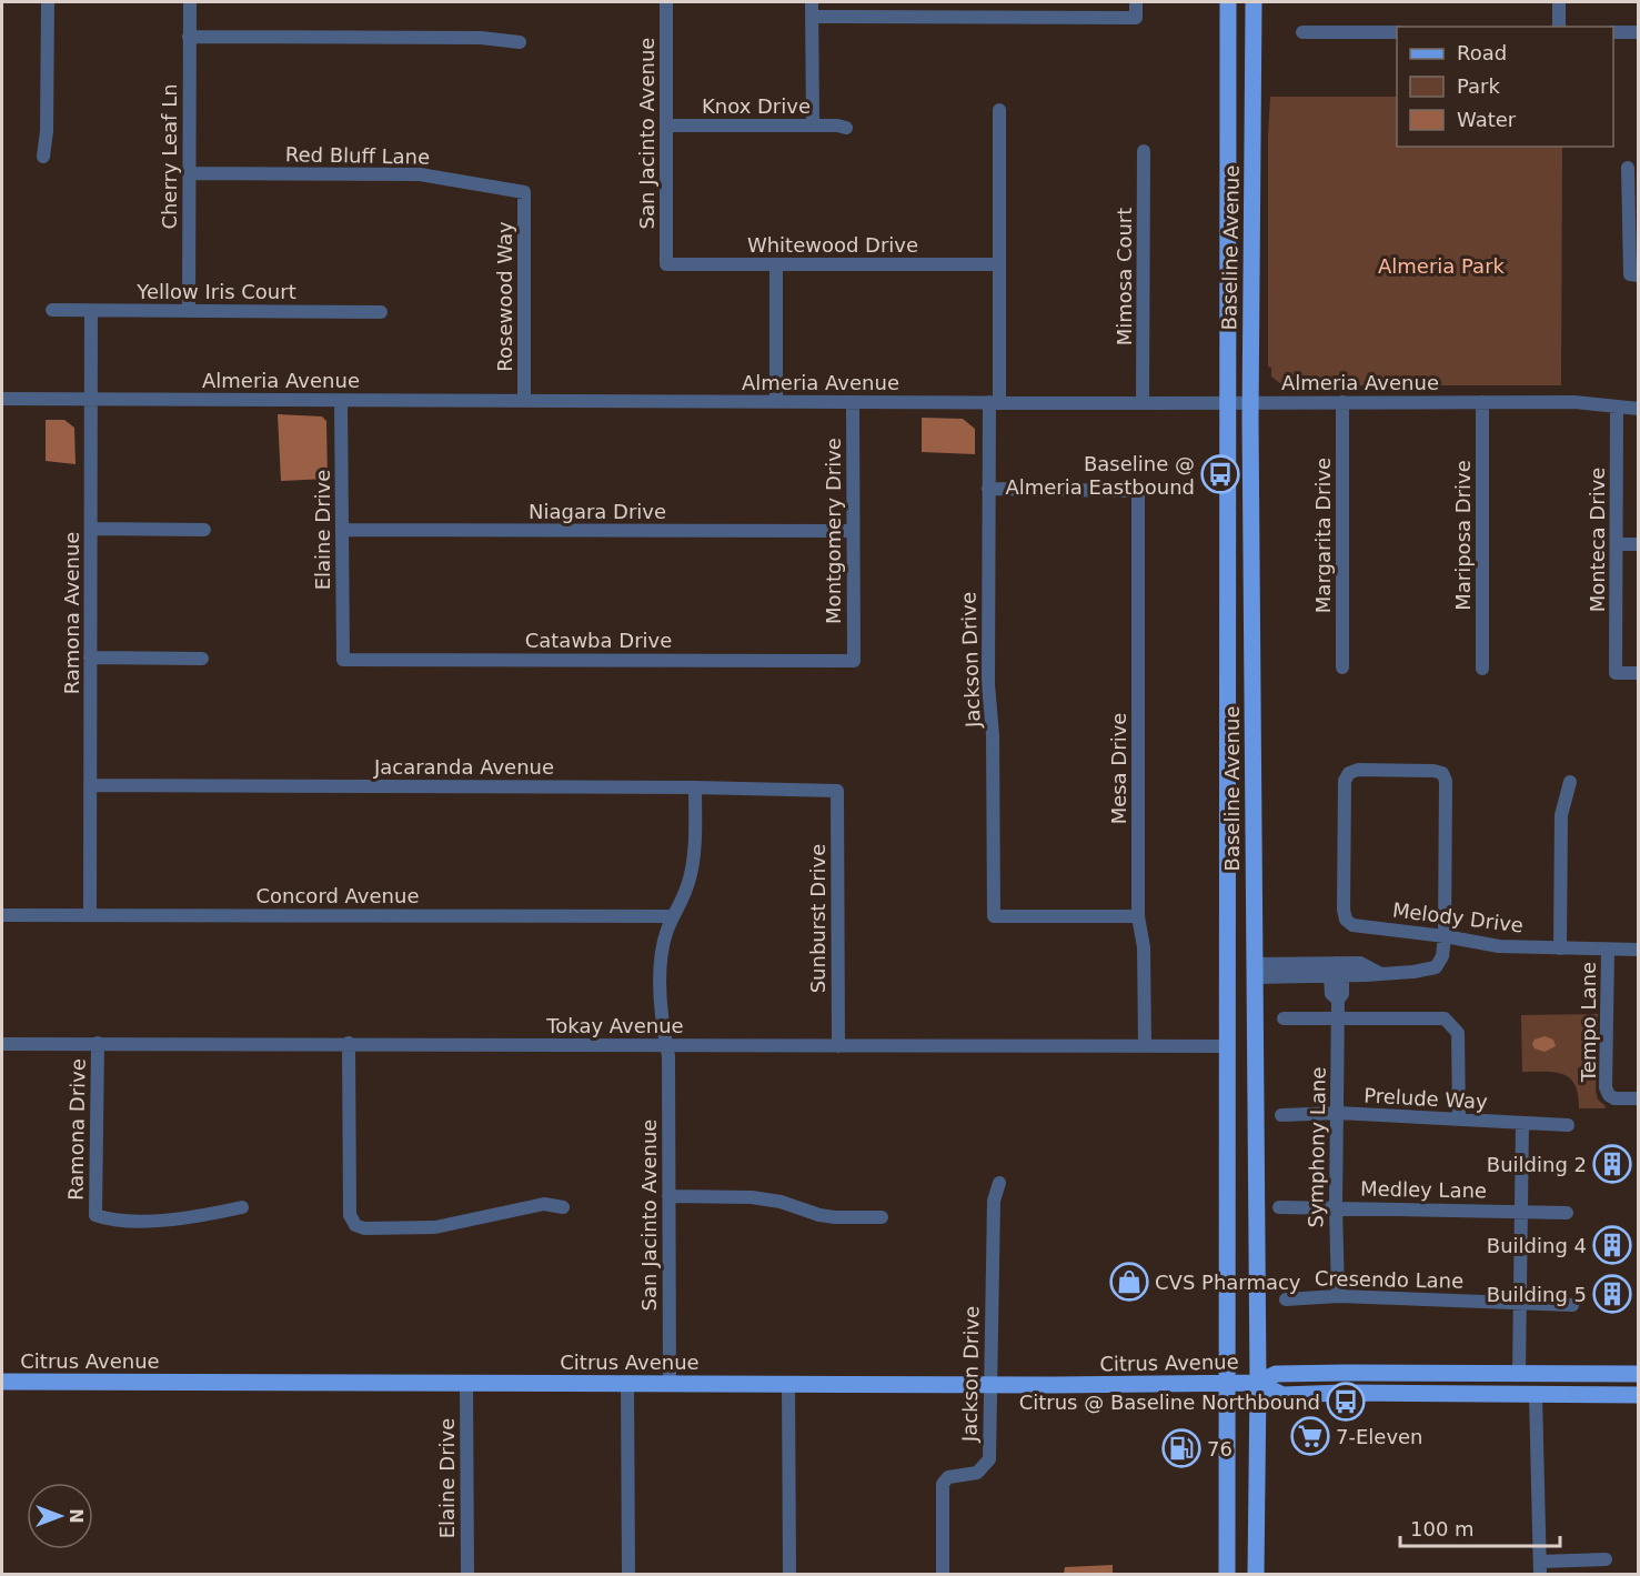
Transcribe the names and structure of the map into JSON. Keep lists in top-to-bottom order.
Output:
{
  "streets": {
    "main road": ["Baseline Avenue", "Citrus Avenue"],
    "street": [
      "Knox Drive",
      "San Jacinto Avenue",
      "Red Bluff Lane",
      "Cherry Leaf Ln",
      "Whitewood Drive",
      "Mimosa Court",
      "Yellow Iris Court",
      "Rosewood Way",
      "Almeria Avenue",
      "Niagara Drive",
      "Elaine Drive",
      "Montgomery Drive",
      "Margarita Drive",
      "Mariposa Drive",
      "Monteca Drive",
      "Ramona Avenue",
      "Catawba Drive",
      "Jackson Drive",
      "Jacaranda Avenue",
      "Mesa Drive",
      "Concord Avenue",
      "Melody Drive",
      "Sunburst Drive",
      "Tempo Lane",
      "Tokay Avenue",
      "Prelude Way",
      "Ramona Drive",
      "Symphony Lane",
      "Medley Lane",
      "Cresendo Lane"
    ]
  },
  "crossings": [
    ["Knox Drive", "San Jacinto Avenue"],
    ["San Jacinto Avenue", "Whitewood Drive"],
    ["San Jacinto Avenue", "Jacaranda Avenue"],
    ["San Jacinto Avenue", "Concord Avenue"],
    ["San Jacinto Avenue", "Tokay Avenue"],
    ["San Jacinto Avenue", "Citrus Avenue"],
    ["Red Bluff Lane", "Cherry Leaf Ln"],
    ["Red Bluff Lane", "Rosewood Way"],
    ["Cherry Leaf Ln", "Yellow Iris Court"],
    ["Whitewood Drive", "Jackson Drive"],
    ["Baseline Avenue", "Almeria Avenue"],
    ["Baseline Avenue", "Tokay Avenue"],
    ["Baseline Avenue", "Citrus Avenue"],
    ["Mimosa Court", "Almeria Avenue"],
    ["Yellow Iris Court", "Ramona Avenue"],
    ["Rosewood Way", "Almeria Avenue"],
    ["Almeria Avenue", "Elaine Drive"],
    ["Almeria Avenue", "Montgomery Drive"],
    ["Almeria Avenue", "Margarita Drive"],
    ["Almeria Avenue", "Mariposa Drive"],
    ["Almeria Avenue", "Monteca Drive"],
    ["Almeria Avenue", "Ramona Avenue"],
    ["Almeria Avenue", "Jackson Drive"],
    ["Niagara Drive", "Elaine Drive"],
    ["Niagara Drive", "Montgomery Drive"],
    ["Elaine Drive", "Catawba Drive"],
    ["Elaine Drive", "Citrus Avenue"],
    ["Montgomery Drive", "Catawba Drive"],
    ["Ramona Avenue", "Jacaranda Avenue"],
    ["Ramona Avenue", "Concord Avenue"],
    ["Jackson Drive", "Mesa Drive"],
    ["Jackson Drive", "Citrus Avenue"],
    ["Jacaranda Avenue", "Sunburst Drive"],
    ["Mesa Drive", "Tokay Avenue"],
    ["Melody Drive", "Tempo Lane"],
    ["Sunburst Drive", "Tokay Avenue"],
    ["Tokay Avenue", "Ramona Drive"],
    ["Prelude Way", "Symphony Lane"],
    ["Symphony Lane", "Medley Lane"],
    ["Symphony Lane", "Cresendo Lane"]
  ],
  "parks": ["Almeria Park"],
  "places": {
    "bus stop": ["Baseline @ Almeria Eastbound", "Citrus @ Baseline Northbound"],
    "building": ["Building 2", "Building 4", "Building 5"],
    "shop": ["CVS Pharmacy"],
    "supermarket": ["7-Eleven"],
    "fuel station": ["76"]
  },
  "legend": ["Road", "Park", "Water"],
  "scale_bar": "100 m",
  "north": "right"
}
